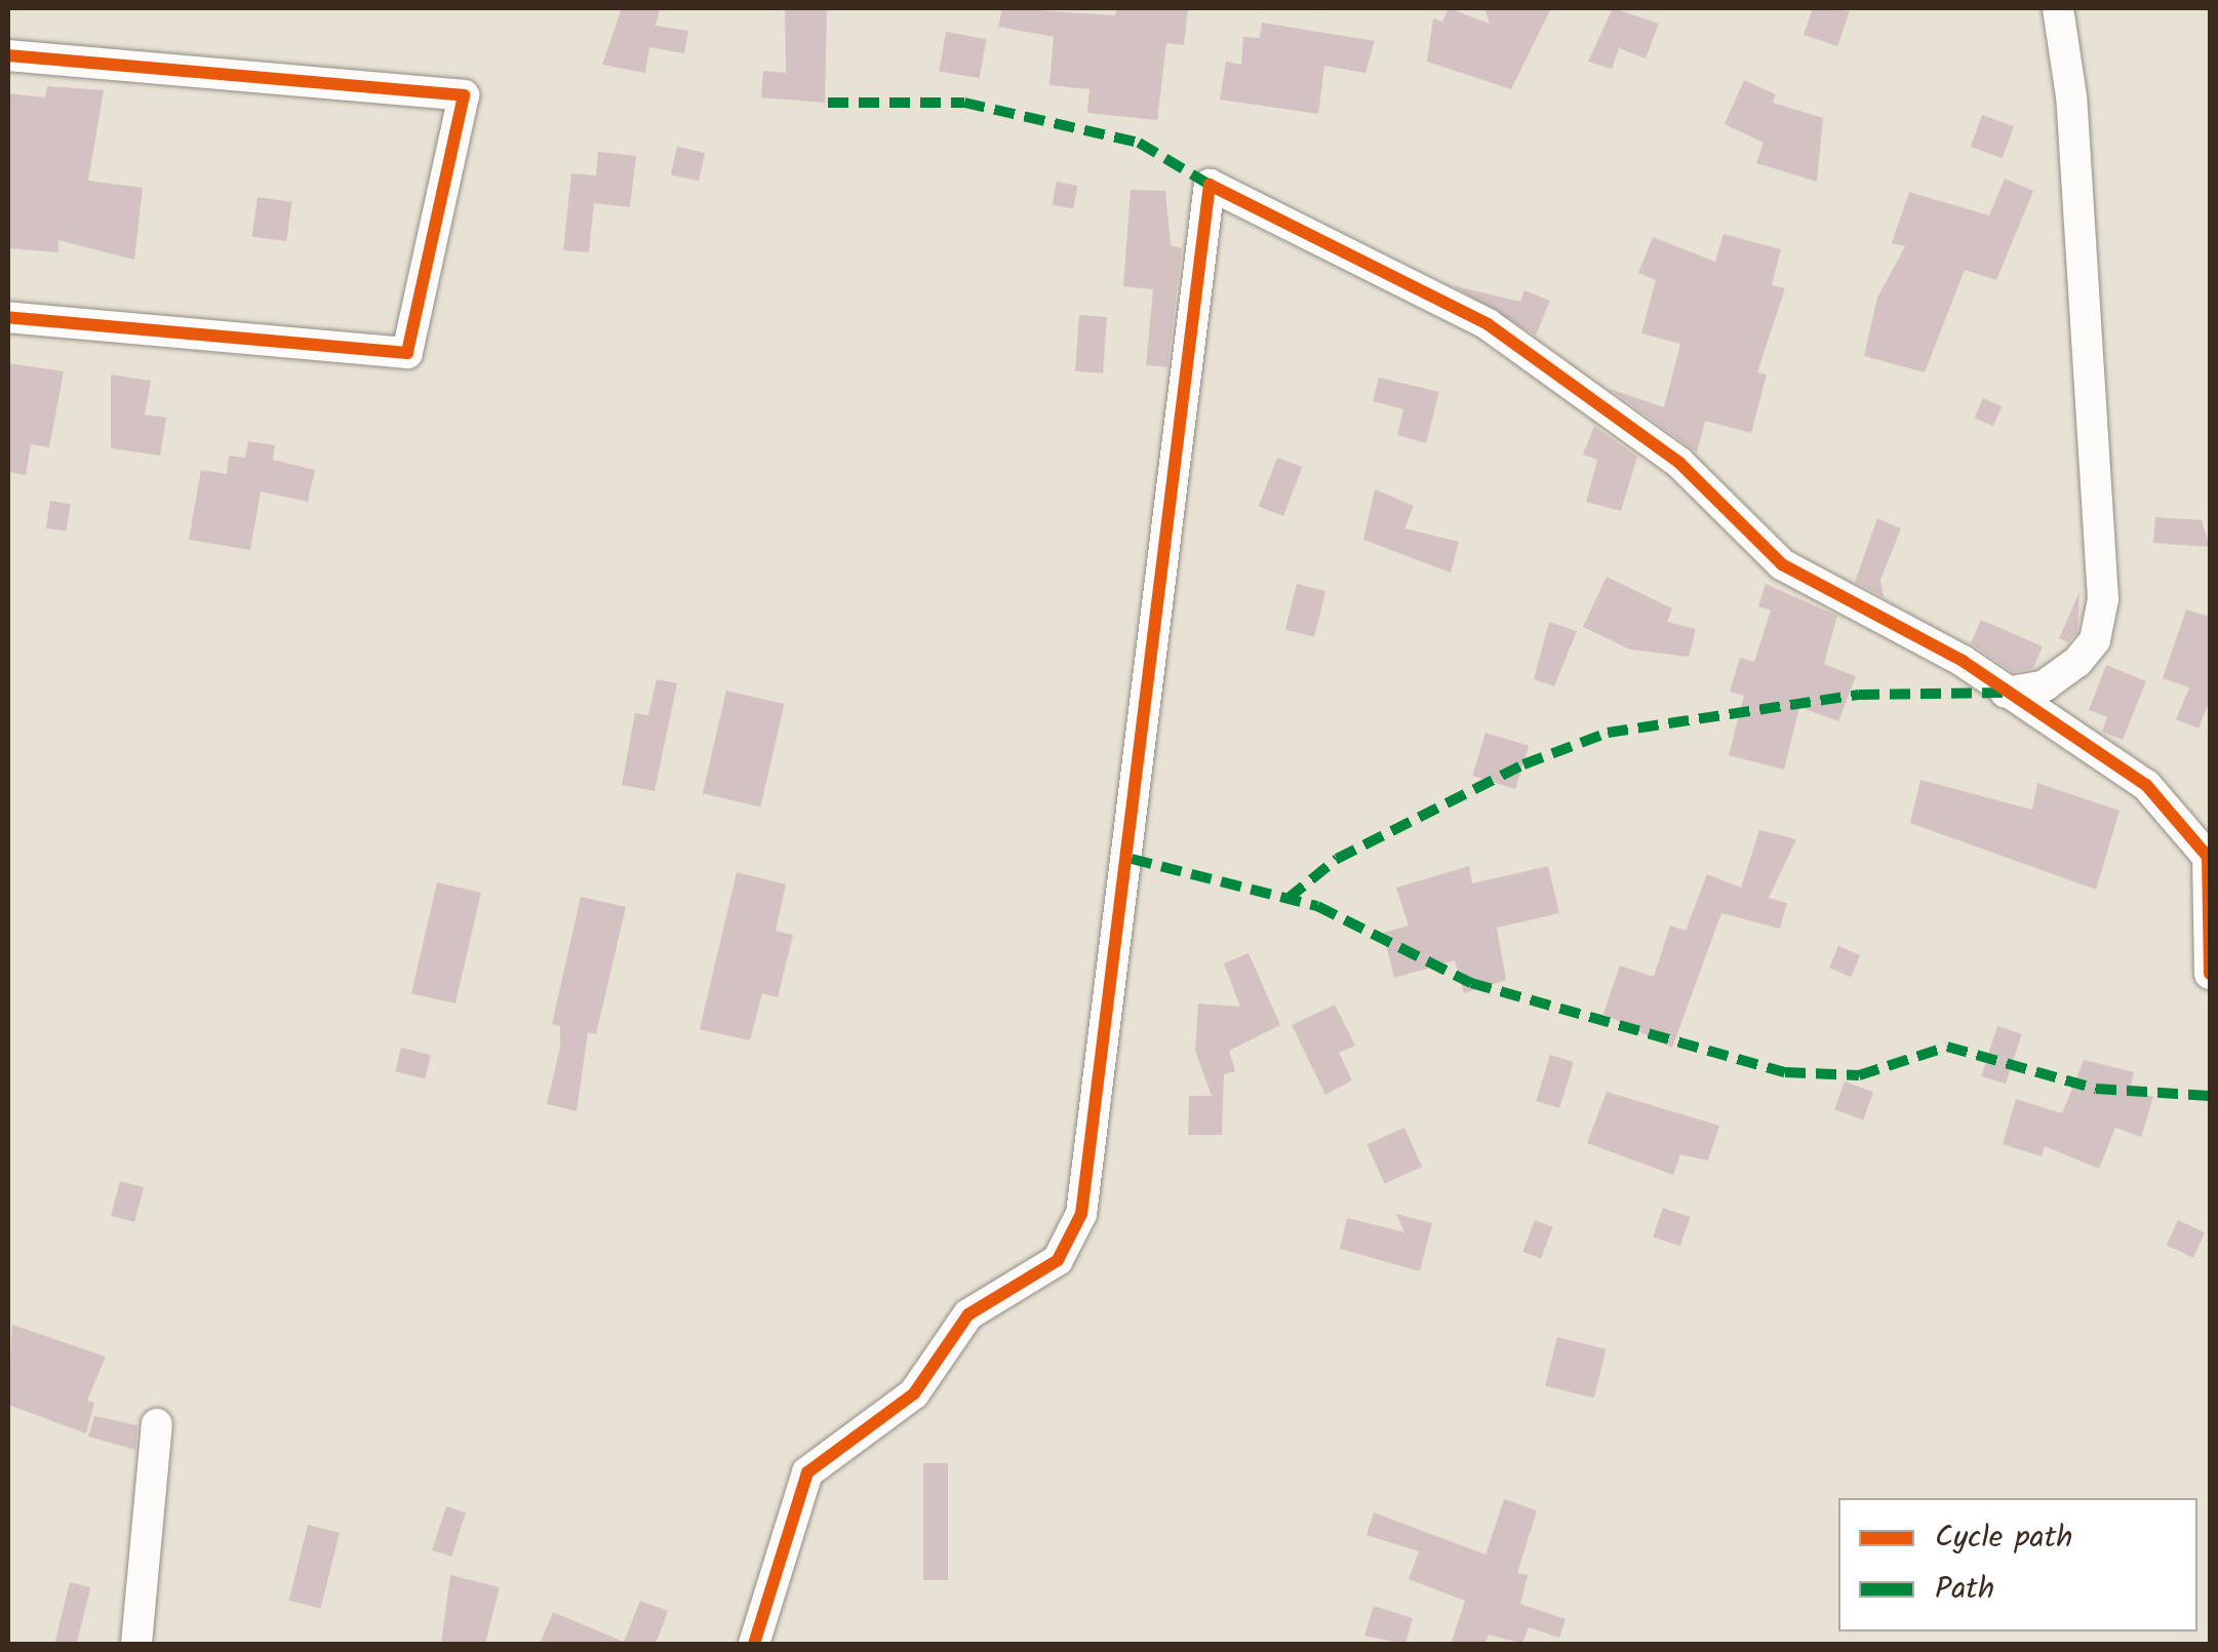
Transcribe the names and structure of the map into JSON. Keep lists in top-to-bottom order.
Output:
{
  "legend": ["Cycle path", "Path"]
}
